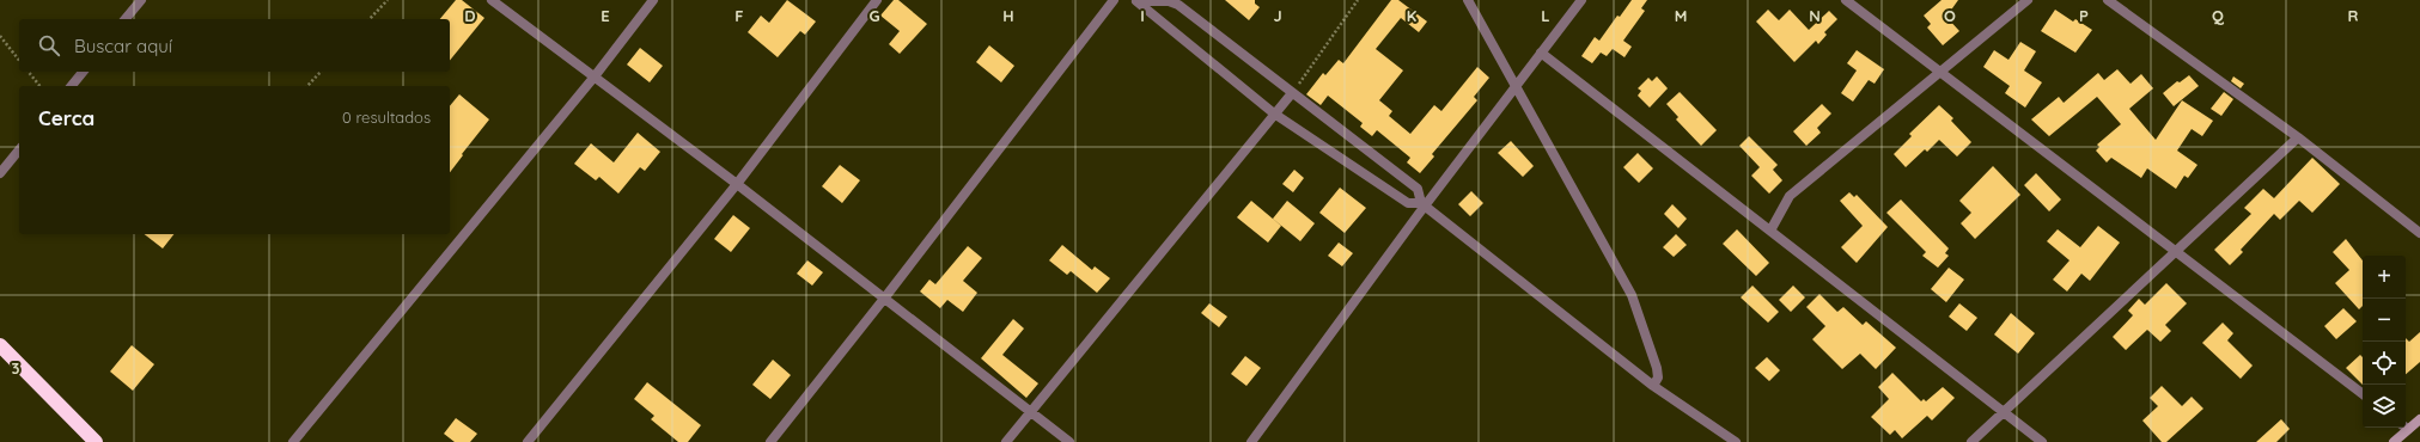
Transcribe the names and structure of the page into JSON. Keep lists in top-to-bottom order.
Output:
{
  "page": {
    "search": "Buscar aquí",
    "heading": ["Cerca", "0 resultados"],
    "map_buttons": ["+", "−"]
  },
  "grid": {
    "columns": [
      "D",
      "E",
      "F",
      "G",
      "H",
      "I",
      "J",
      "K",
      "L",
      "M",
      "N",
      "O",
      "P",
      "Q",
      "R"
    ],
    "rows": ["3"]
  }
}
